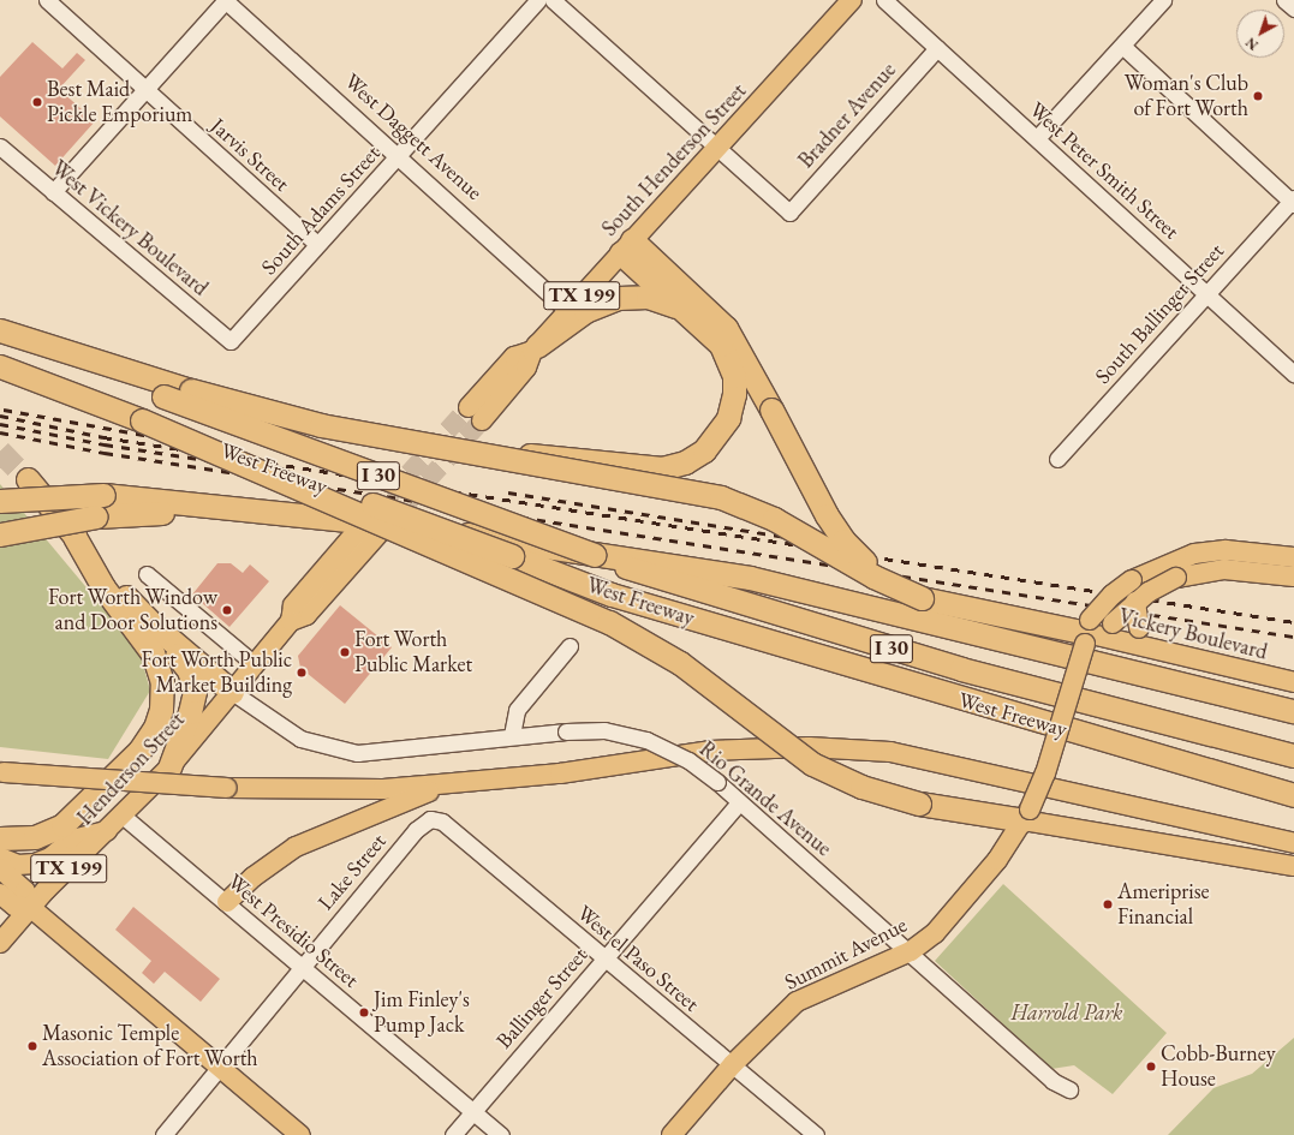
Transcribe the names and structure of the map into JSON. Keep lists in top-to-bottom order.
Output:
{
  "streets": {
    "highway": ["West Freeway", "I 30"],
    "main road": [
      "South Henderson Street",
      "TX 199",
      "Vickery Boulevard",
      "Henderson Street",
      "Summit Avenue"
    ],
    "street": [
      "Bradner Avenue",
      "West Daggett Avenue",
      "Jarvis Street",
      "West Peter Smith Street",
      "South Adams Street",
      "West Vickery Boulevard",
      "South Ballinger Street",
      "Rio Grande Avenue",
      "Lake Street",
      "West Presidio Street",
      "West el Paso Street",
      "Ballinger Street"
    ]
  },
  "crossings": [
    ["Bradner Avenue", "South Henderson Street"],
    ["Bradner Avenue", "West Peter Smith Street"],
    ["West Daggett Avenue", "South Henderson Street"],
    ["West Daggett Avenue", "South Adams Street"],
    ["Jarvis Street", "South Adams Street"],
    ["West Peter Smith Street", "South Ballinger Street"],
    ["South Adams Street", "West Vickery Boulevard"],
    ["Vickery Boulevard", "Summit Avenue"],
    ["Henderson Street", "Rio Grande Avenue"],
    ["Henderson Street", "West Presidio Street"],
    ["Rio Grande Avenue", "Summit Avenue"],
    ["Rio Grande Avenue", "Ballinger Street"],
    ["Lake Street", "West Presidio Street"],
    ["Lake Street", "West el Paso Street"],
    ["West Presidio Street", "Ballinger Street"],
    ["Summit Avenue", "West el Paso Street"],
    ["West el Paso Street", "Ballinger Street"]
  ],
  "parks": ["Harrold Park"],
  "places": [
    "Woman's Club of Fort Worth",
    "Best Maid Pickle Emporium",
    "Fort Worth Window and Door Solutions",
    "Fort Worth Public Market",
    "Fort Worth Public Market Building",
    "Ameriprise Financial",
    "Jim Finley's Pump Jack",
    "Masonic Temple Association of Fort Worth",
    "Cobb-Burney House"
  ],
  "north": "bottom left"
}
